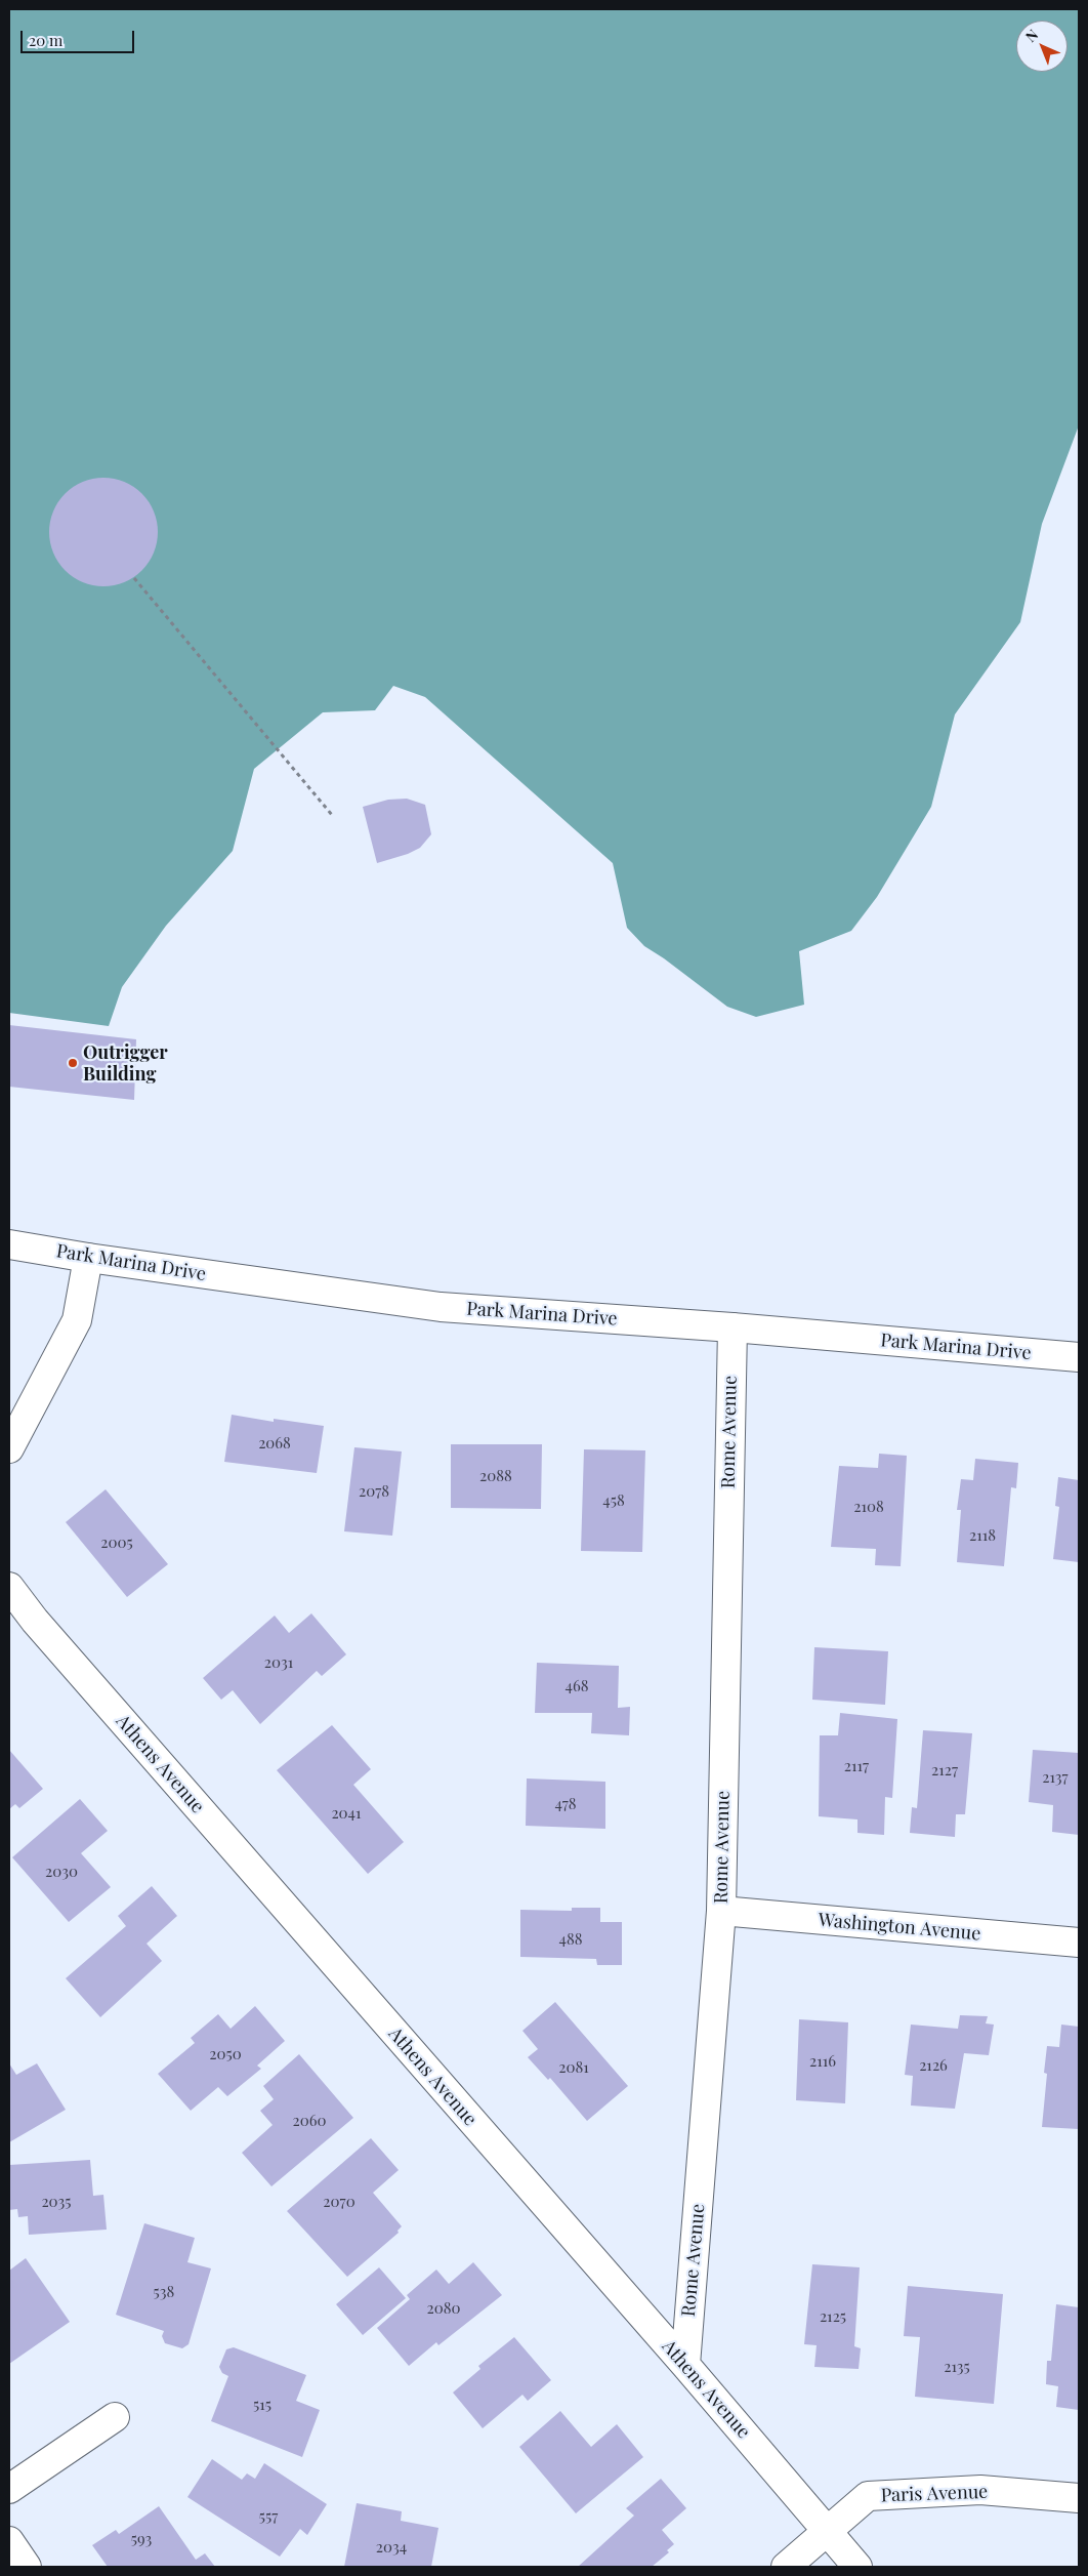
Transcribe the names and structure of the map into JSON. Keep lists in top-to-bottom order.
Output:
{
  "streets": {
    "street": [
      "Park Marina Drive",
      "Rome Avenue",
      "Athens Avenue",
      "Washington Avenue",
      "Paris Avenue"
    ]
  },
  "crossings": [
    ["Park Marina Drive", "Rome Avenue"],
    ["Rome Avenue", "Athens Avenue"],
    ["Rome Avenue", "Washington Avenue"],
    ["Athens Avenue", "Paris Avenue"]
  ],
  "places": ["Outrigger Building"],
  "house_numbers": [
    "2068",
    "2088",
    "2078",
    "458",
    "2108",
    "2118",
    "2005",
    "2031",
    "468",
    "2117",
    "2127",
    "2137",
    "478",
    "2041",
    "2030",
    "488",
    "2050",
    "2116",
    "2126",
    "2081",
    "2060",
    "2035",
    "2070",
    "538",
    "2080",
    "2125",
    "2135",
    "515",
    "557",
    "593",
    "2034"
  ],
  "scale_bar": "20 m",
  "north": "top left"
}
